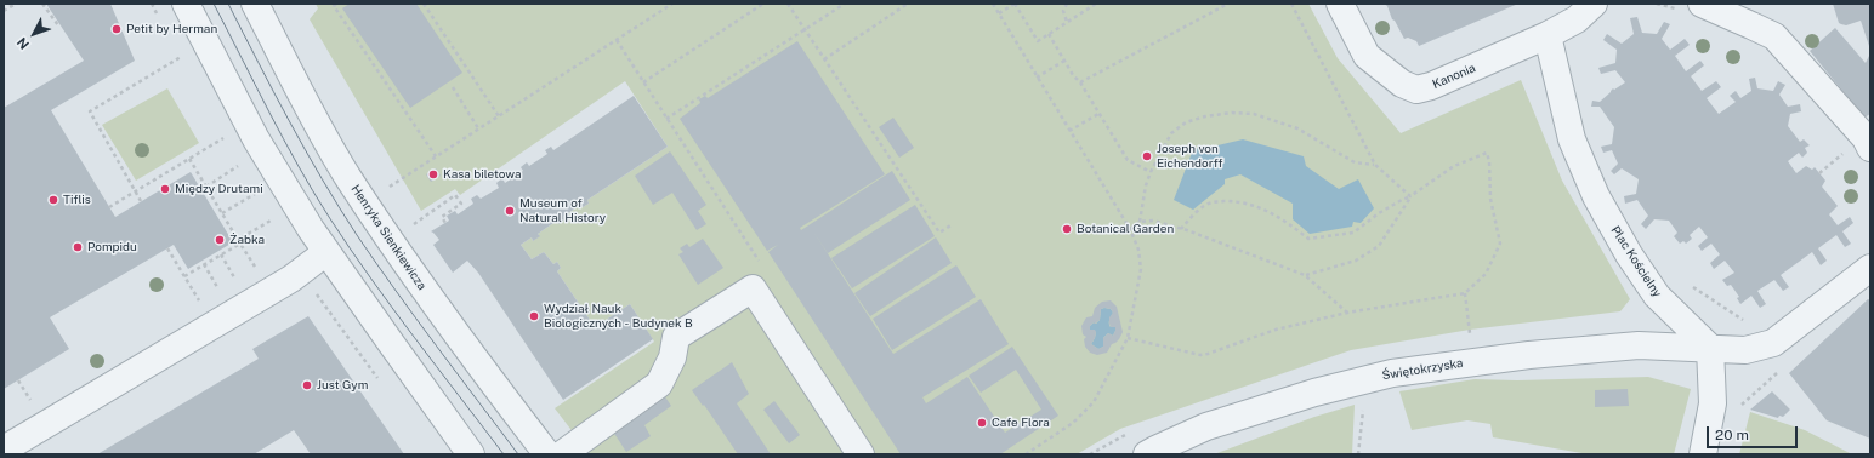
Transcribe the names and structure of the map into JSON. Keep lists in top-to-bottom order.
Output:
{
  "streets": {
    "street": [
      "Kanonia",
      "Henryka Sienkiewicza",
      "Plac Kościelny",
      "Świętokrzyska"
    ]
  },
  "crossings": [
    ["Kanonia", "Plac Kościelny"],
    ["Plac Kościelny", "Świętokrzyska"]
  ],
  "places": [
    "Petit by Herman",
    "Joseph von Eichendorff",
    "Kasa biletowa",
    "Między Drutami",
    "Tiflis",
    "Museum of Natural History",
    "Botanical Garden",
    "Żabka",
    "Pompidu",
    "Wydział Nauk Biologicznych - Budynek B",
    "Just Gym",
    "Cafe Flora"
  ],
  "scale_bar": "20 m",
  "north": "bottom left"
}
